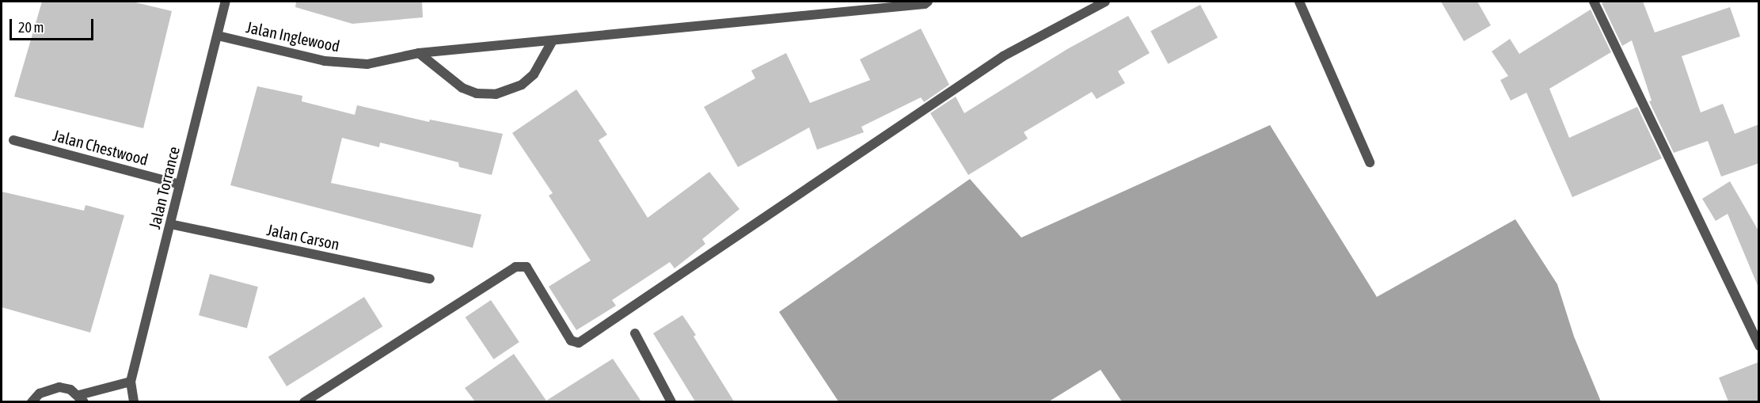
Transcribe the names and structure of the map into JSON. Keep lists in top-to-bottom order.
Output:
{
  "streets": {
    "street": [
      "Jalan Inglewood",
      "Jalan Chestwood",
      "Jalan Torrance",
      "Jalan Carson"
    ]
  },
  "crossings": [
    ["Jalan Inglewood", "Jalan Torrance"],
    ["Jalan Chestwood", "Jalan Torrance"],
    ["Jalan Torrance", "Jalan Carson"]
  ],
  "scale_bar": "20 m"
}
